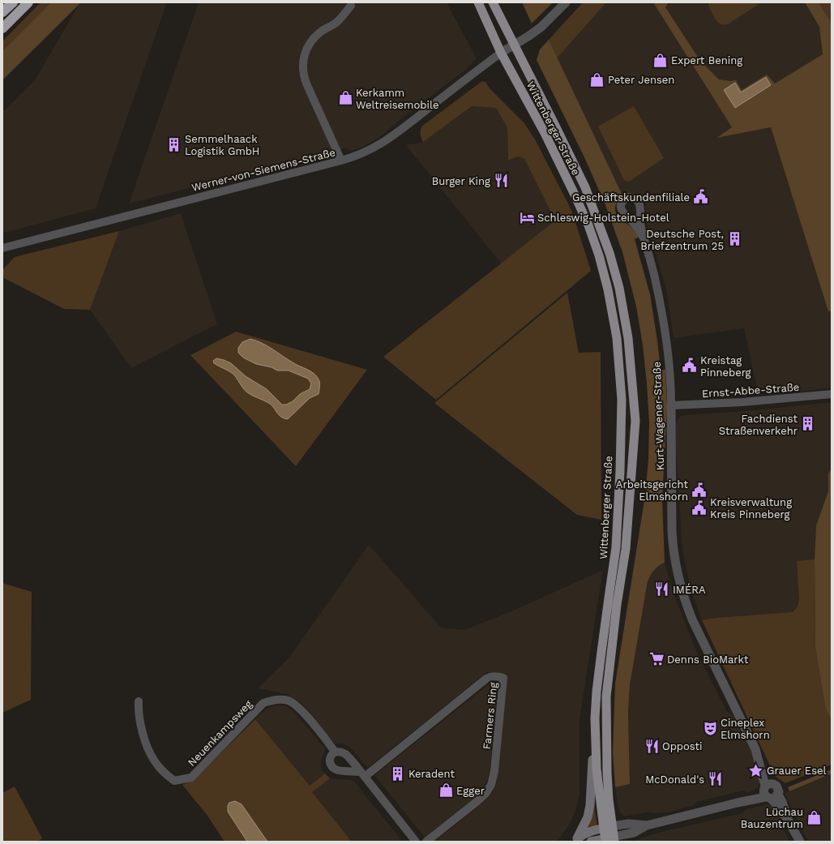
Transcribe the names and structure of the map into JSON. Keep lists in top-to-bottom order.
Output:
{
  "streets": {
    "main road": ["Wittenberger Straße"],
    "street": [
      "Werner-von-Siemens-Straße",
      "Ernst-Abbe-Straße",
      "Kurt-Wagener-Straße",
      "Farmers Ring",
      "Neuenkampsweg"
    ]
  },
  "crossings": [
    ["Wittenberger Straße", "Werner-von-Siemens-Straße"],
    ["Ernst-Abbe-Straße", "Kurt-Wagener-Straße"],
    ["Farmers Ring", "Neuenkampsweg"]
  ],
  "places": {
    "shop": [
      "Expert Bening",
      "Peter Jensen",
      "Kerkamm Weltreisemobile",
      "Egger",
      "Lüchau Bauzentrum"
    ],
    "building": [
      "Semmelhaack Logistik GmbH",
      "Deutsche Post, Briefzentrum 25",
      "Fachdienst Straßenverkehr",
      "Keradent"
    ],
    "restaurant": [
      "Burger King",
      "IMÉRA",
      "Opposti",
      "McDonald's"
    ],
    "public building": [
      "Geschäftskundenfiliale",
      "Kreistag Pinneberg",
      "Arbeitsgericht Elmshorn",
      "Kreisverwaltung Kreis Pinneberg"
    ],
    "hotel": ["Schleswig-Holstein-Hotel"],
    "supermarket": ["Denns BioMarkt"],
    "theatre": ["Cineplex Elmshorn"],
    "place": ["Grauer Esel"]
  }
}
